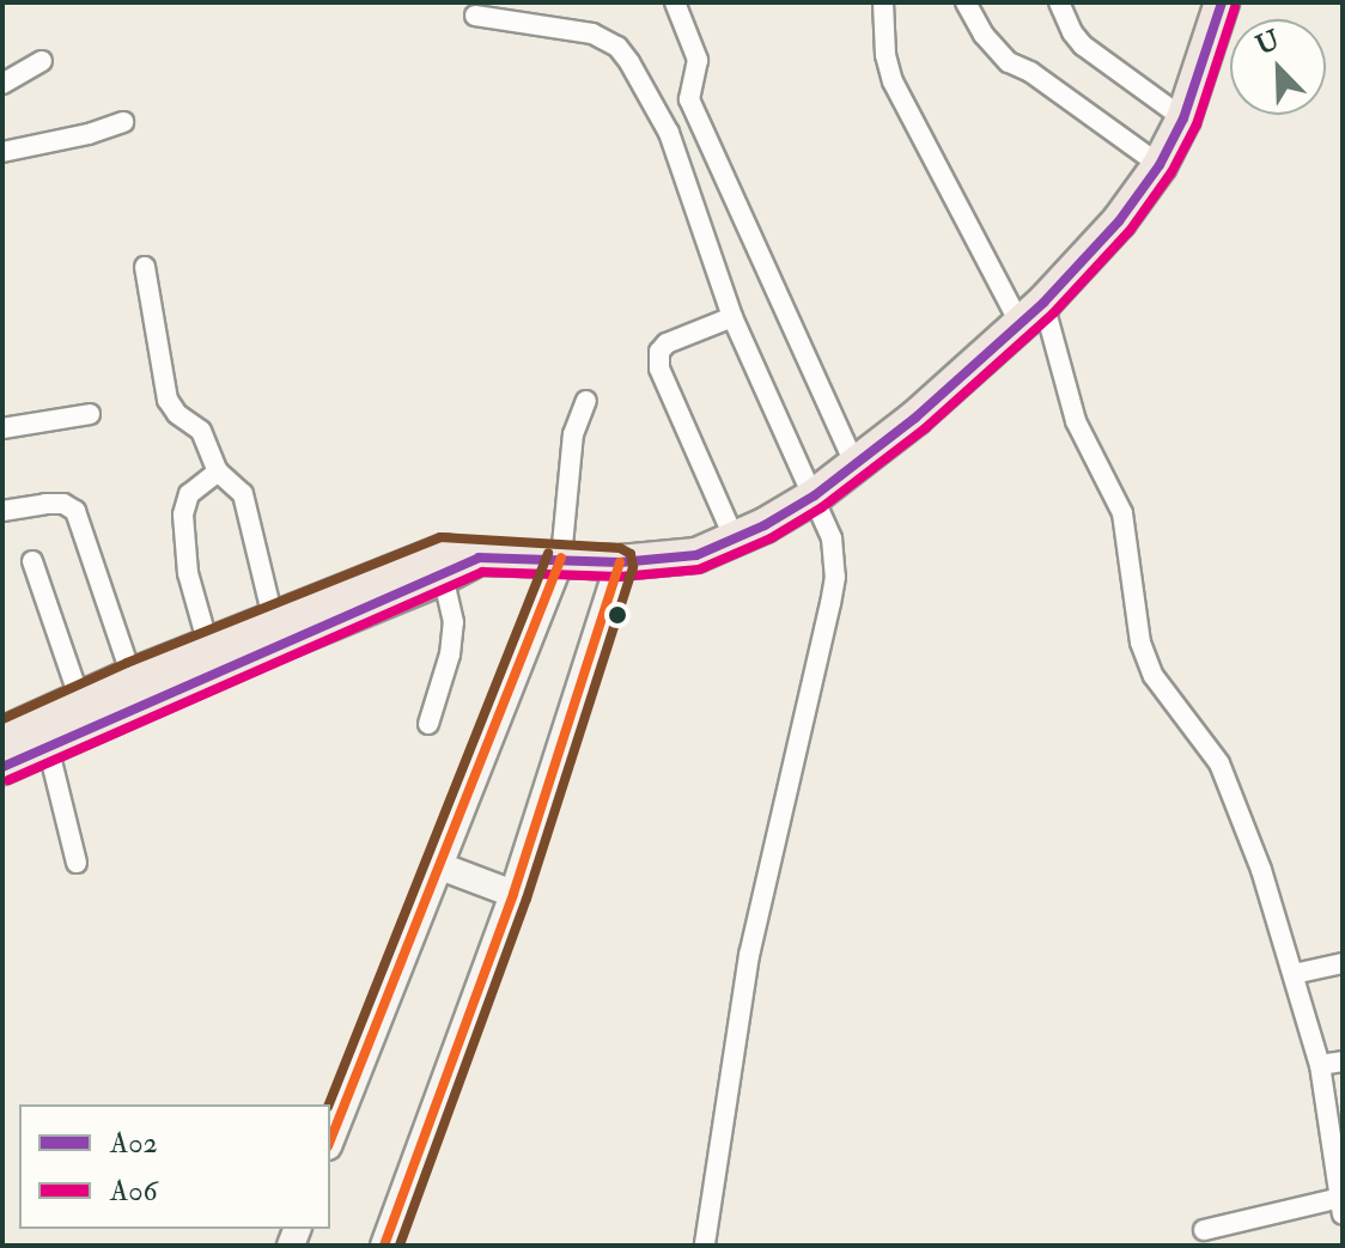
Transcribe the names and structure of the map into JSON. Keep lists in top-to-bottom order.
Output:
{
  "lines": ["transit line A02", "transit line A06"],
  "legend": ["A02", "A06"],
  "north": "top left"
}
